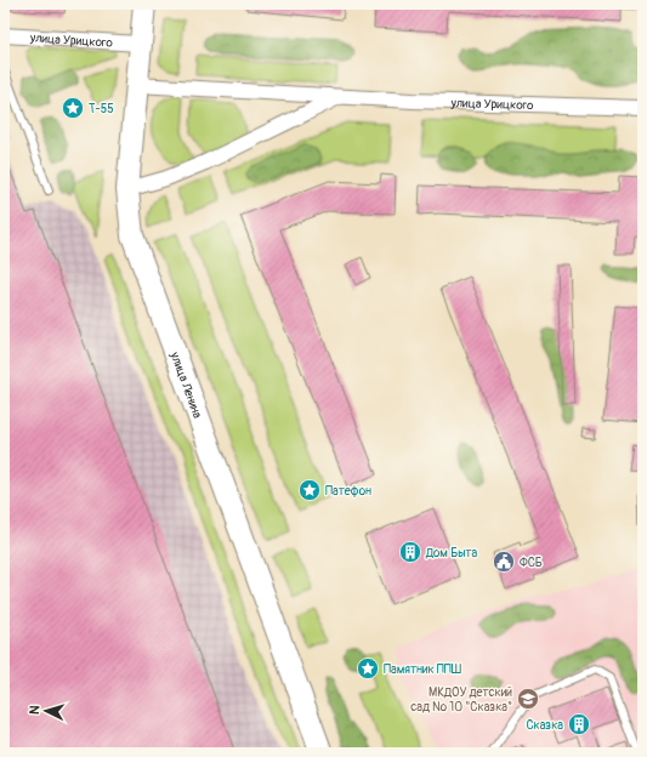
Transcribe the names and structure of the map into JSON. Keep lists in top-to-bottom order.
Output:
{
  "streets": {
    "street": ["улица Урицкого", "улица Ленина"]
  },
  "crossings": [
    ["улица Урицкого", "улица Ленина"]
  ],
  "places": {
    "place": ["Т-55", "Патефон", "Памятник ППШ"],
    "building": ["Дом Быта", "Сказка"],
    "public building": ["ФСБ"],
    "school or university": ["МКДОУ детский сад № 10 \"Сказка\""]
  },
  "north": "left"
}
